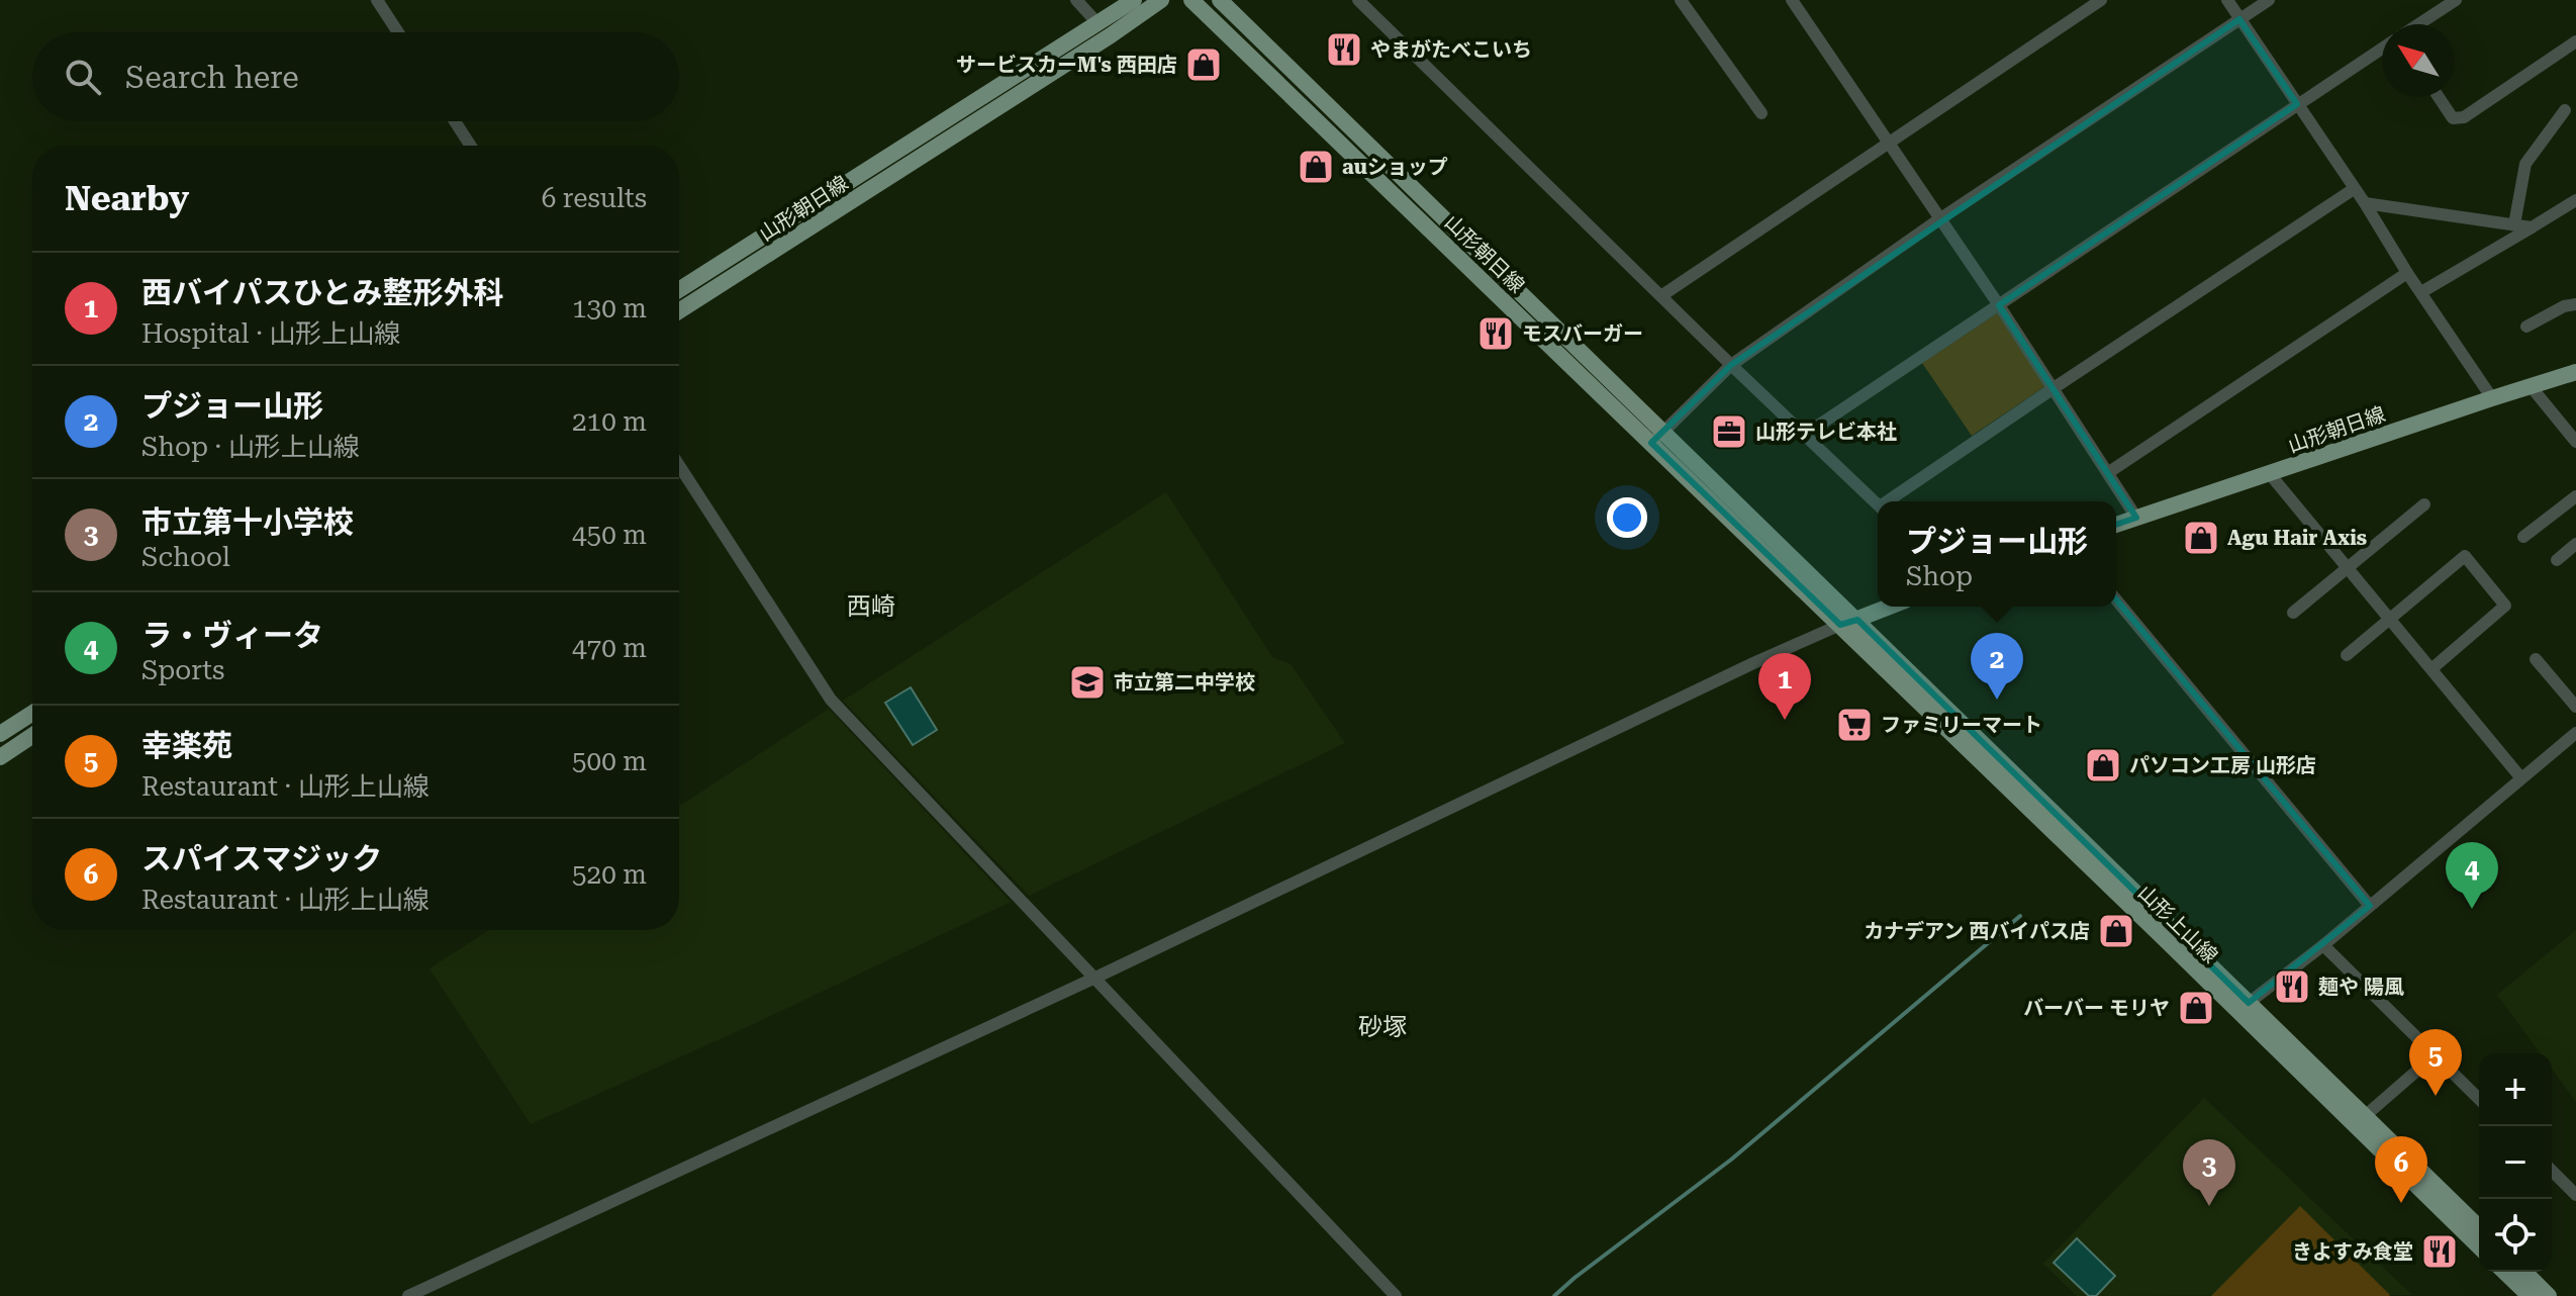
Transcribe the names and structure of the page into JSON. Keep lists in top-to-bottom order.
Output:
{
  "streets": {
    "main road": ["山形朝日線", "山形上山線"]
  },
  "crossings": [
    ["山形朝日線", "山形上山線"]
  ],
  "districts": ["西崎", "砂塚"],
  "places": {
    "restaurant": [
      "やまがたべこいち",
      "モスバーガー",
      "麺や 陽風",
      "きよすみ食堂"
    ],
    "shop": [
      "サービスカーM's 西田店",
      "auショップ",
      "Agu Hair Axis",
      "パソコン工房 山形店",
      "カナデアン 西バイパス店",
      "バーバー モリヤ"
    ],
    "office": ["山形テレビ本社"],
    "school or university": ["市立第二中学校"],
    "supermarket": ["ファミリーマート"]
  },
  "north": "top left",
  "page": {
    "search": "Search here",
    "heading": ["Nearby", "6 results"],
    "list": [
      {
        "mark": "1",
        "name": "西バイパスひとみ整形外科",
        "note": "Hospital · 山形上山線",
        "value": "130 m"
      },
      {
        "mark": "2",
        "name": "プジョー山形",
        "note": "Shop · 山形上山線",
        "value": "210 m"
      },
      {
        "mark": "3",
        "name": "市立第十小学校",
        "note": "School",
        "value": "450 m"
      },
      {
        "mark": "4",
        "name": "ラ・ヴィータ",
        "note": "Sports",
        "value": "470 m"
      },
      {
        "mark": "5",
        "name": "幸楽苑",
        "note": "Restaurant · 山形上山線",
        "value": "500 m"
      },
      {
        "mark": "6",
        "name": "スパイスマジック",
        "note": "Restaurant · 山形上山線",
        "value": "520 m"
      }
    ],
    "popup": ["プジョー山形", "Shop"],
    "pins": [
      "2",
      "1",
      "4",
      "5",
      "6",
      "3"
    ],
    "map_buttons": ["+", "−"]
  }
}
